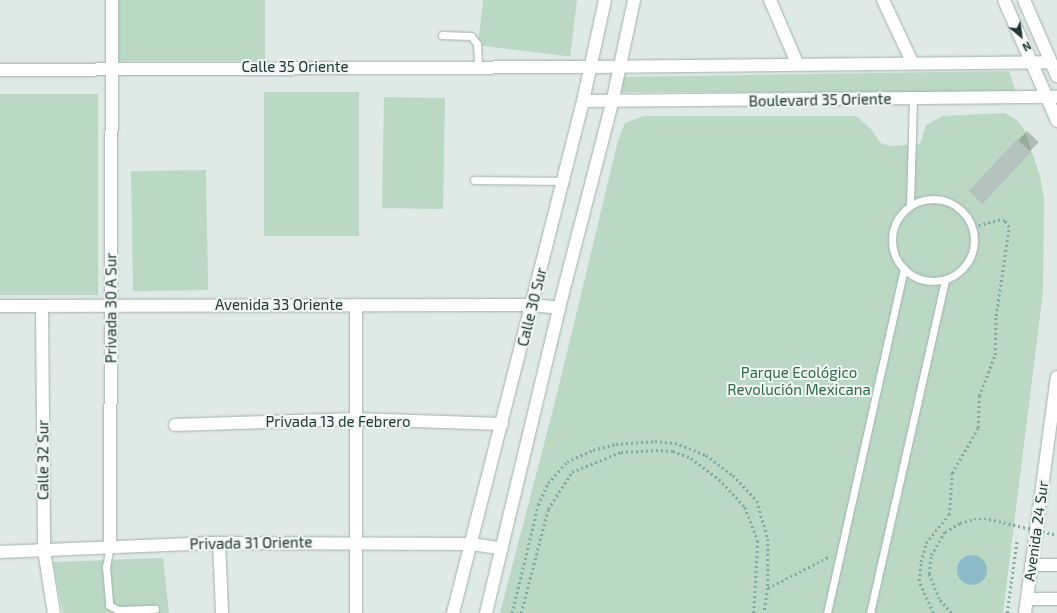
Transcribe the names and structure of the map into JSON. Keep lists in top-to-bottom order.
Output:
{
  "streets": {
    "street": [
      "Calle 35 Oriente",
      "Boulevard 35 Oriente",
      "Avenida 33 Oriente",
      "Calle 30 Sur",
      "Privada 30 A Sur",
      "Privada 13 de Febrero",
      "Calle 32 Sur",
      "Avenida 24 Sur",
      "Privada 31 Oriente"
    ]
  },
  "crossings": [
    ["Calle 35 Oriente", "Calle 30 Sur"],
    ["Calle 35 Oriente", "Privada 30 A Sur"],
    ["Boulevard 35 Oriente", "Calle 30 Sur"],
    ["Avenida 33 Oriente", "Calle 30 Sur"],
    ["Avenida 33 Oriente", "Privada 30 A Sur"],
    ["Avenida 33 Oriente", "Calle 32 Sur"],
    ["Calle 30 Sur", "Privada 13 de Febrero"],
    ["Calle 30 Sur", "Privada 31 Oriente"],
    ["Privada 30 A Sur", "Privada 31 Oriente"],
    ["Calle 32 Sur", "Privada 31 Oriente"]
  ],
  "parks": ["Parque Ecológico Revolución Mexicana"],
  "north": "bottom right"
}
